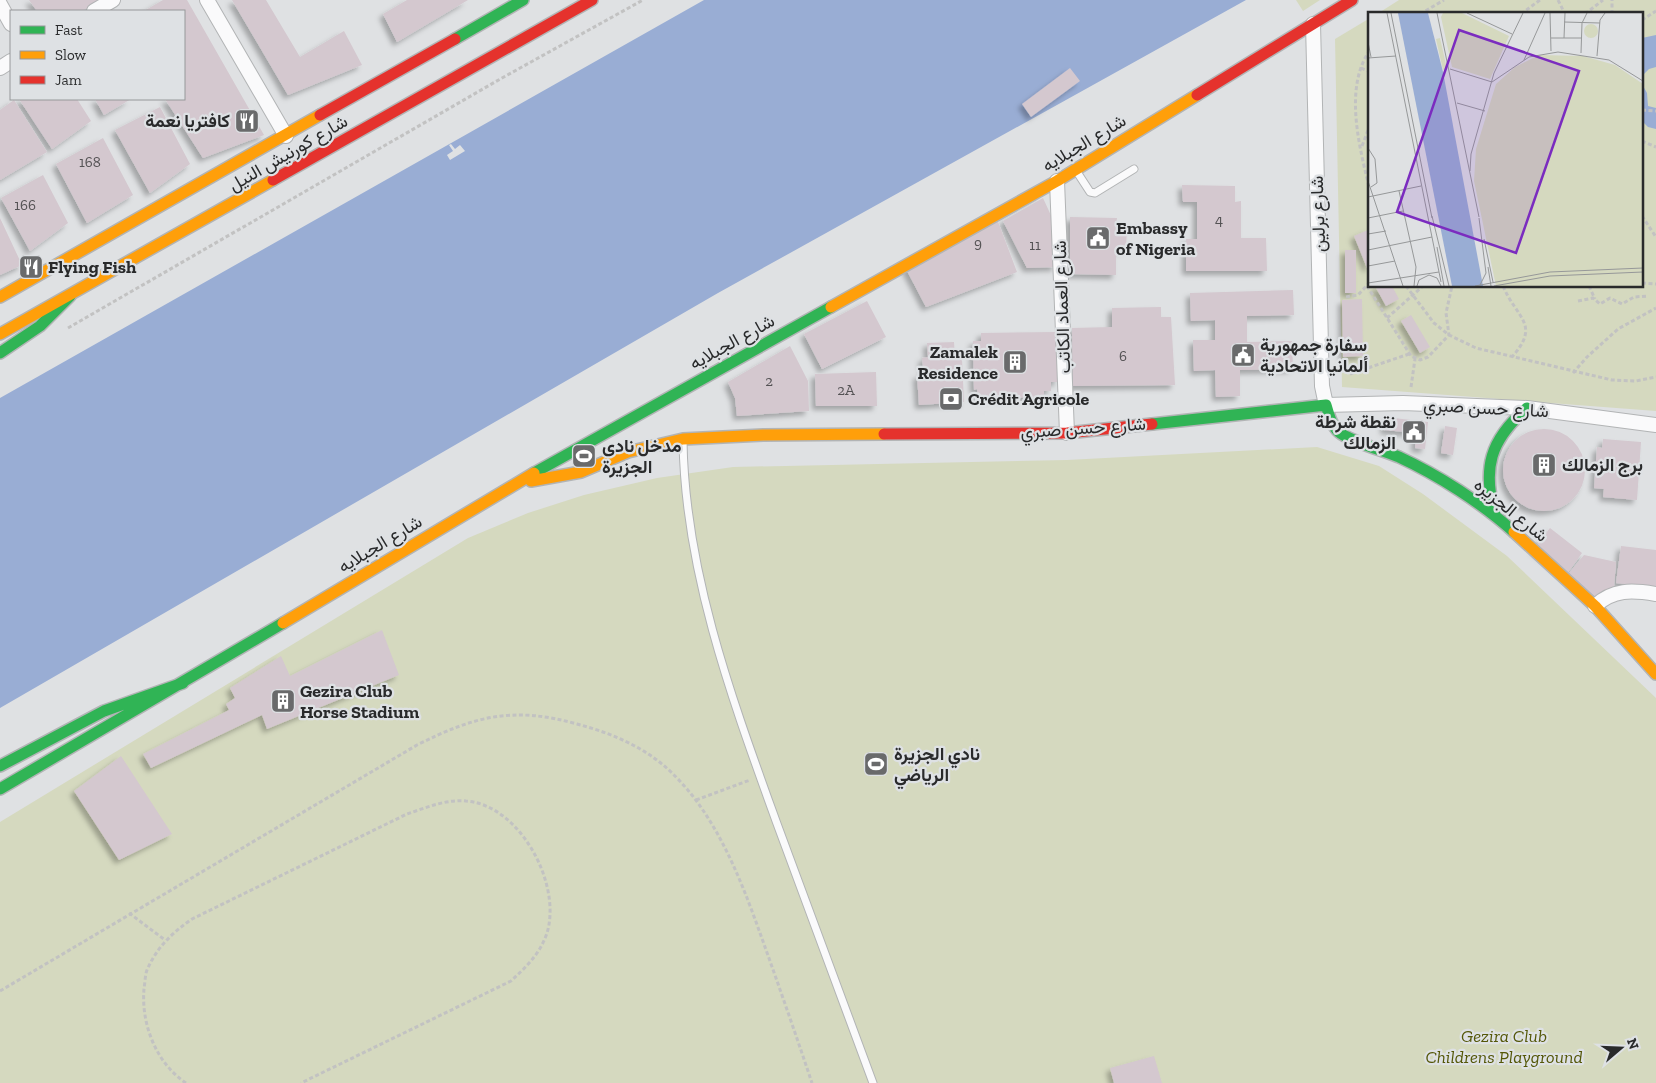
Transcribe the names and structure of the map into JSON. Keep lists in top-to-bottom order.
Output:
{
  "streets": {
    "main road": [
      "شارع الجبلايه",
      "شارع كورنيش النيل",
      "شارع حسن صبري",
      "شارع الجزيره"
    ],
    "street": ["شارع برلين", "شارع العماد الكاتب"]
  },
  "crossings": [
    ["شارع الجبلايه", "شارع برلين"],
    ["شارع الجبلايه", "شارع العماد الكاتب"],
    ["شارع الجبلايه", "شارع حسن صبري"],
    ["شارع برلين", "شارع حسن صبري"],
    ["شارع برلين", "شارع الجزيره"],
    ["شارع العماد الكاتب", "شارع حسن صبري"],
    ["شارع حسن صبري", "شارع الجزيره"]
  ],
  "parks": ["Gezira Club Childrens Playground"],
  "places": {
    "restaurant": ["كافتريا نعمة", "Flying Fish"],
    "public building": ["Embassy of Nigeria", "سفارة جمهورية ألمانيا الاتحادية", "نقطة شرطة الزمالك"],
    "building": ["Zamalek Residence", "برج الزمالك", "Gezira Club Horse Stadium"],
    "bank": ["Crédit Agricole"],
    "sports": ["مدخل نادى الجزيرة", "نادي الجزيرة الرياضي"]
  },
  "house_numbers": [
    "168",
    "166",
    "4",
    "9",
    "11",
    "6",
    "2",
    "2A"
  ],
  "legend": ["Fast", "Slow", "Jam"],
  "north": "right"
}
